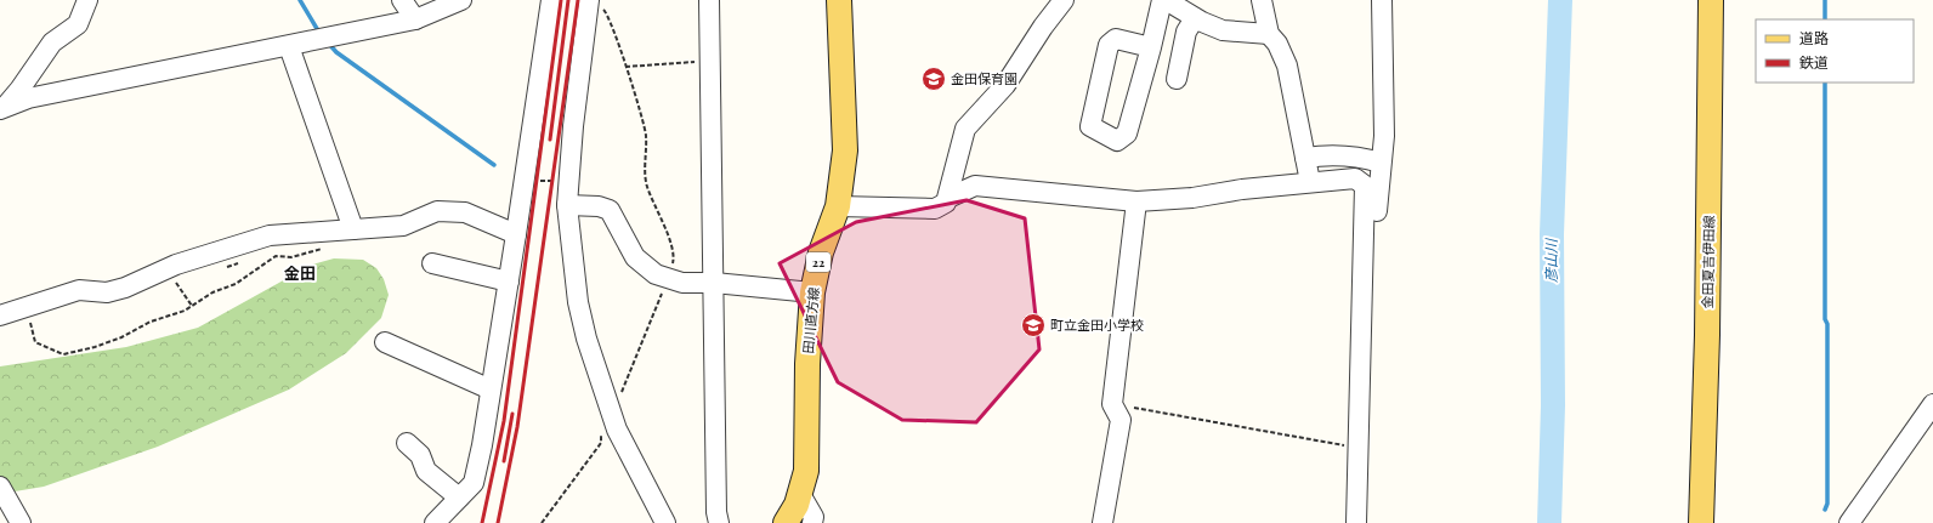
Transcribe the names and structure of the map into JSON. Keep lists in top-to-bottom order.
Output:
{
  "streets": {
    "main road": ["22", "金田夏吉伊田線", "田川直方線"]
  },
  "districts": ["金田"],
  "water": ["彦山川"],
  "places": {
    "school or university": ["金田保育園", "町立金田小学校"]
  },
  "legend": ["道路", "鉄道"]
}
